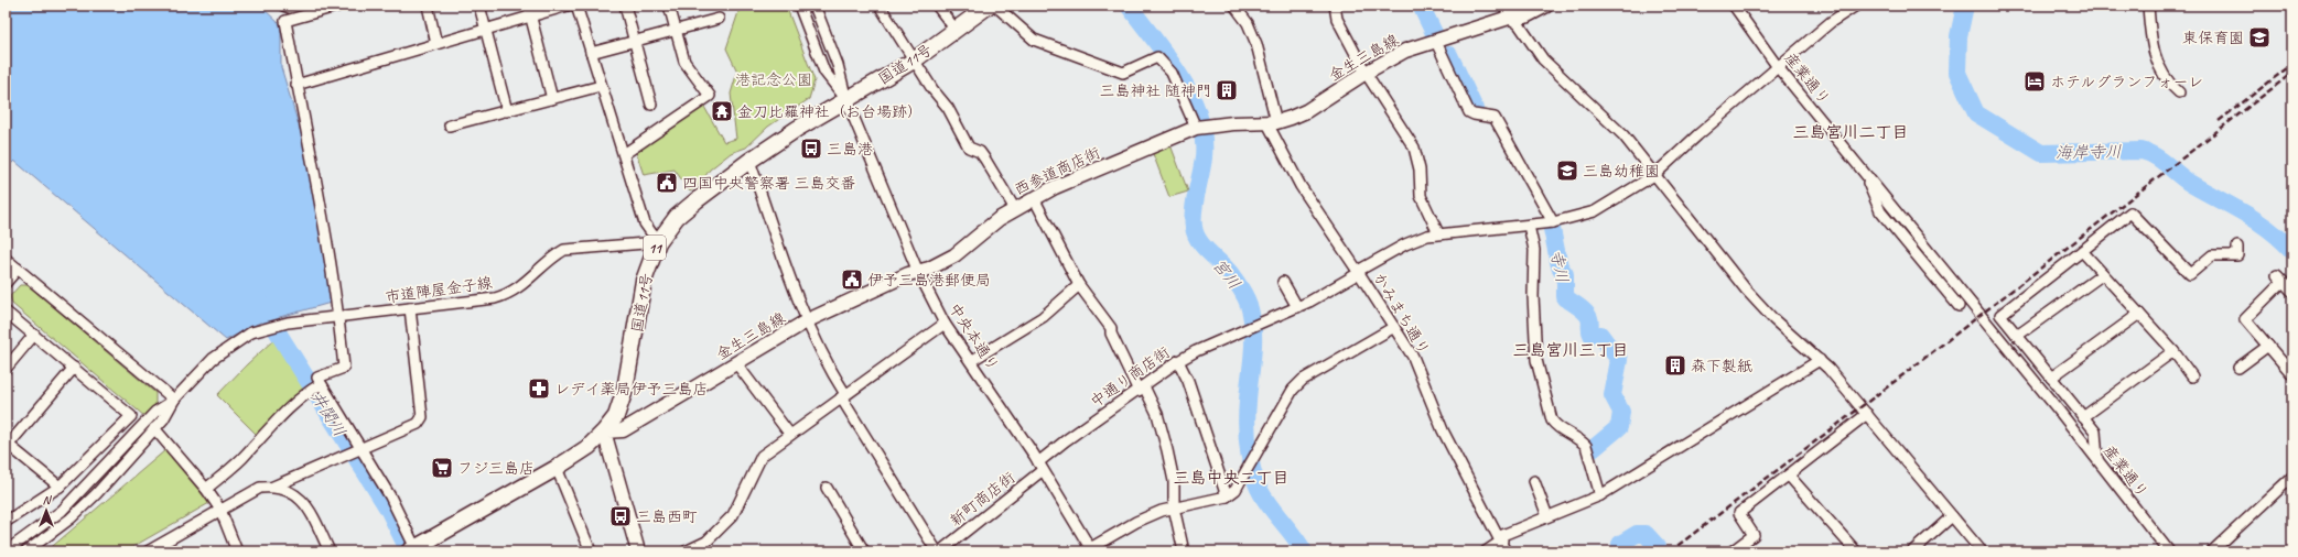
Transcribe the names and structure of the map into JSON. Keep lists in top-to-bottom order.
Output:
{
  "streets": {
    "highway": ["国道11号", "11"],
    "main road": ["金生三島線", "西参道商店街"],
    "street": [
      "産業通り",
      "市道陣屋金子線",
      "かみまち通り",
      "中央本通り",
      "中通り商店街",
      "新町商店街"
    ]
  },
  "crossings": [
    ["金生三島線", "国道11号"],
    ["金生三島線", "西参道商店街"],
    ["金生三島線", "かみまち通り"],
    ["金生三島線", "中央本通り"],
    ["国道11号", "市道陣屋金子線"],
    ["国道11号", "中央本通り"],
    ["産業通り", "中通り商店街"],
    ["西参道商店街", "中央本通り"],
    ["かみまち通り", "中通り商店街"],
    ["中央本通り", "中通り商店街"],
    ["中央本通り", "新町商店街"],
    ["中通り商店街", "新町商店街"]
  ],
  "districts": ["三島宮川二丁目", "三島宮川三丁目", "三島中央二丁目"],
  "water": [
    "海岸寺川",
    "寺川",
    "宮川",
    "井関川"
  ],
  "parks": ["港記念公園"],
  "places": {
    "school or university": ["東保育園", "三島幼稚園"],
    "hotel": ["ホテルグランフォーレ"],
    "building": ["三島神社 随神門", "森下製紙"],
    "temple": ["金刀比羅神社（お台場跡）"],
    "bus stop": ["三島港", "三島西町"],
    "public building": ["四国中央警察署 三島交番", "伊予三島港郵便局"],
    "pharmacy": ["レデイ薬局伊予三島店"],
    "supermarket": ["フジ三島店"]
  },
  "north": "top"
}
